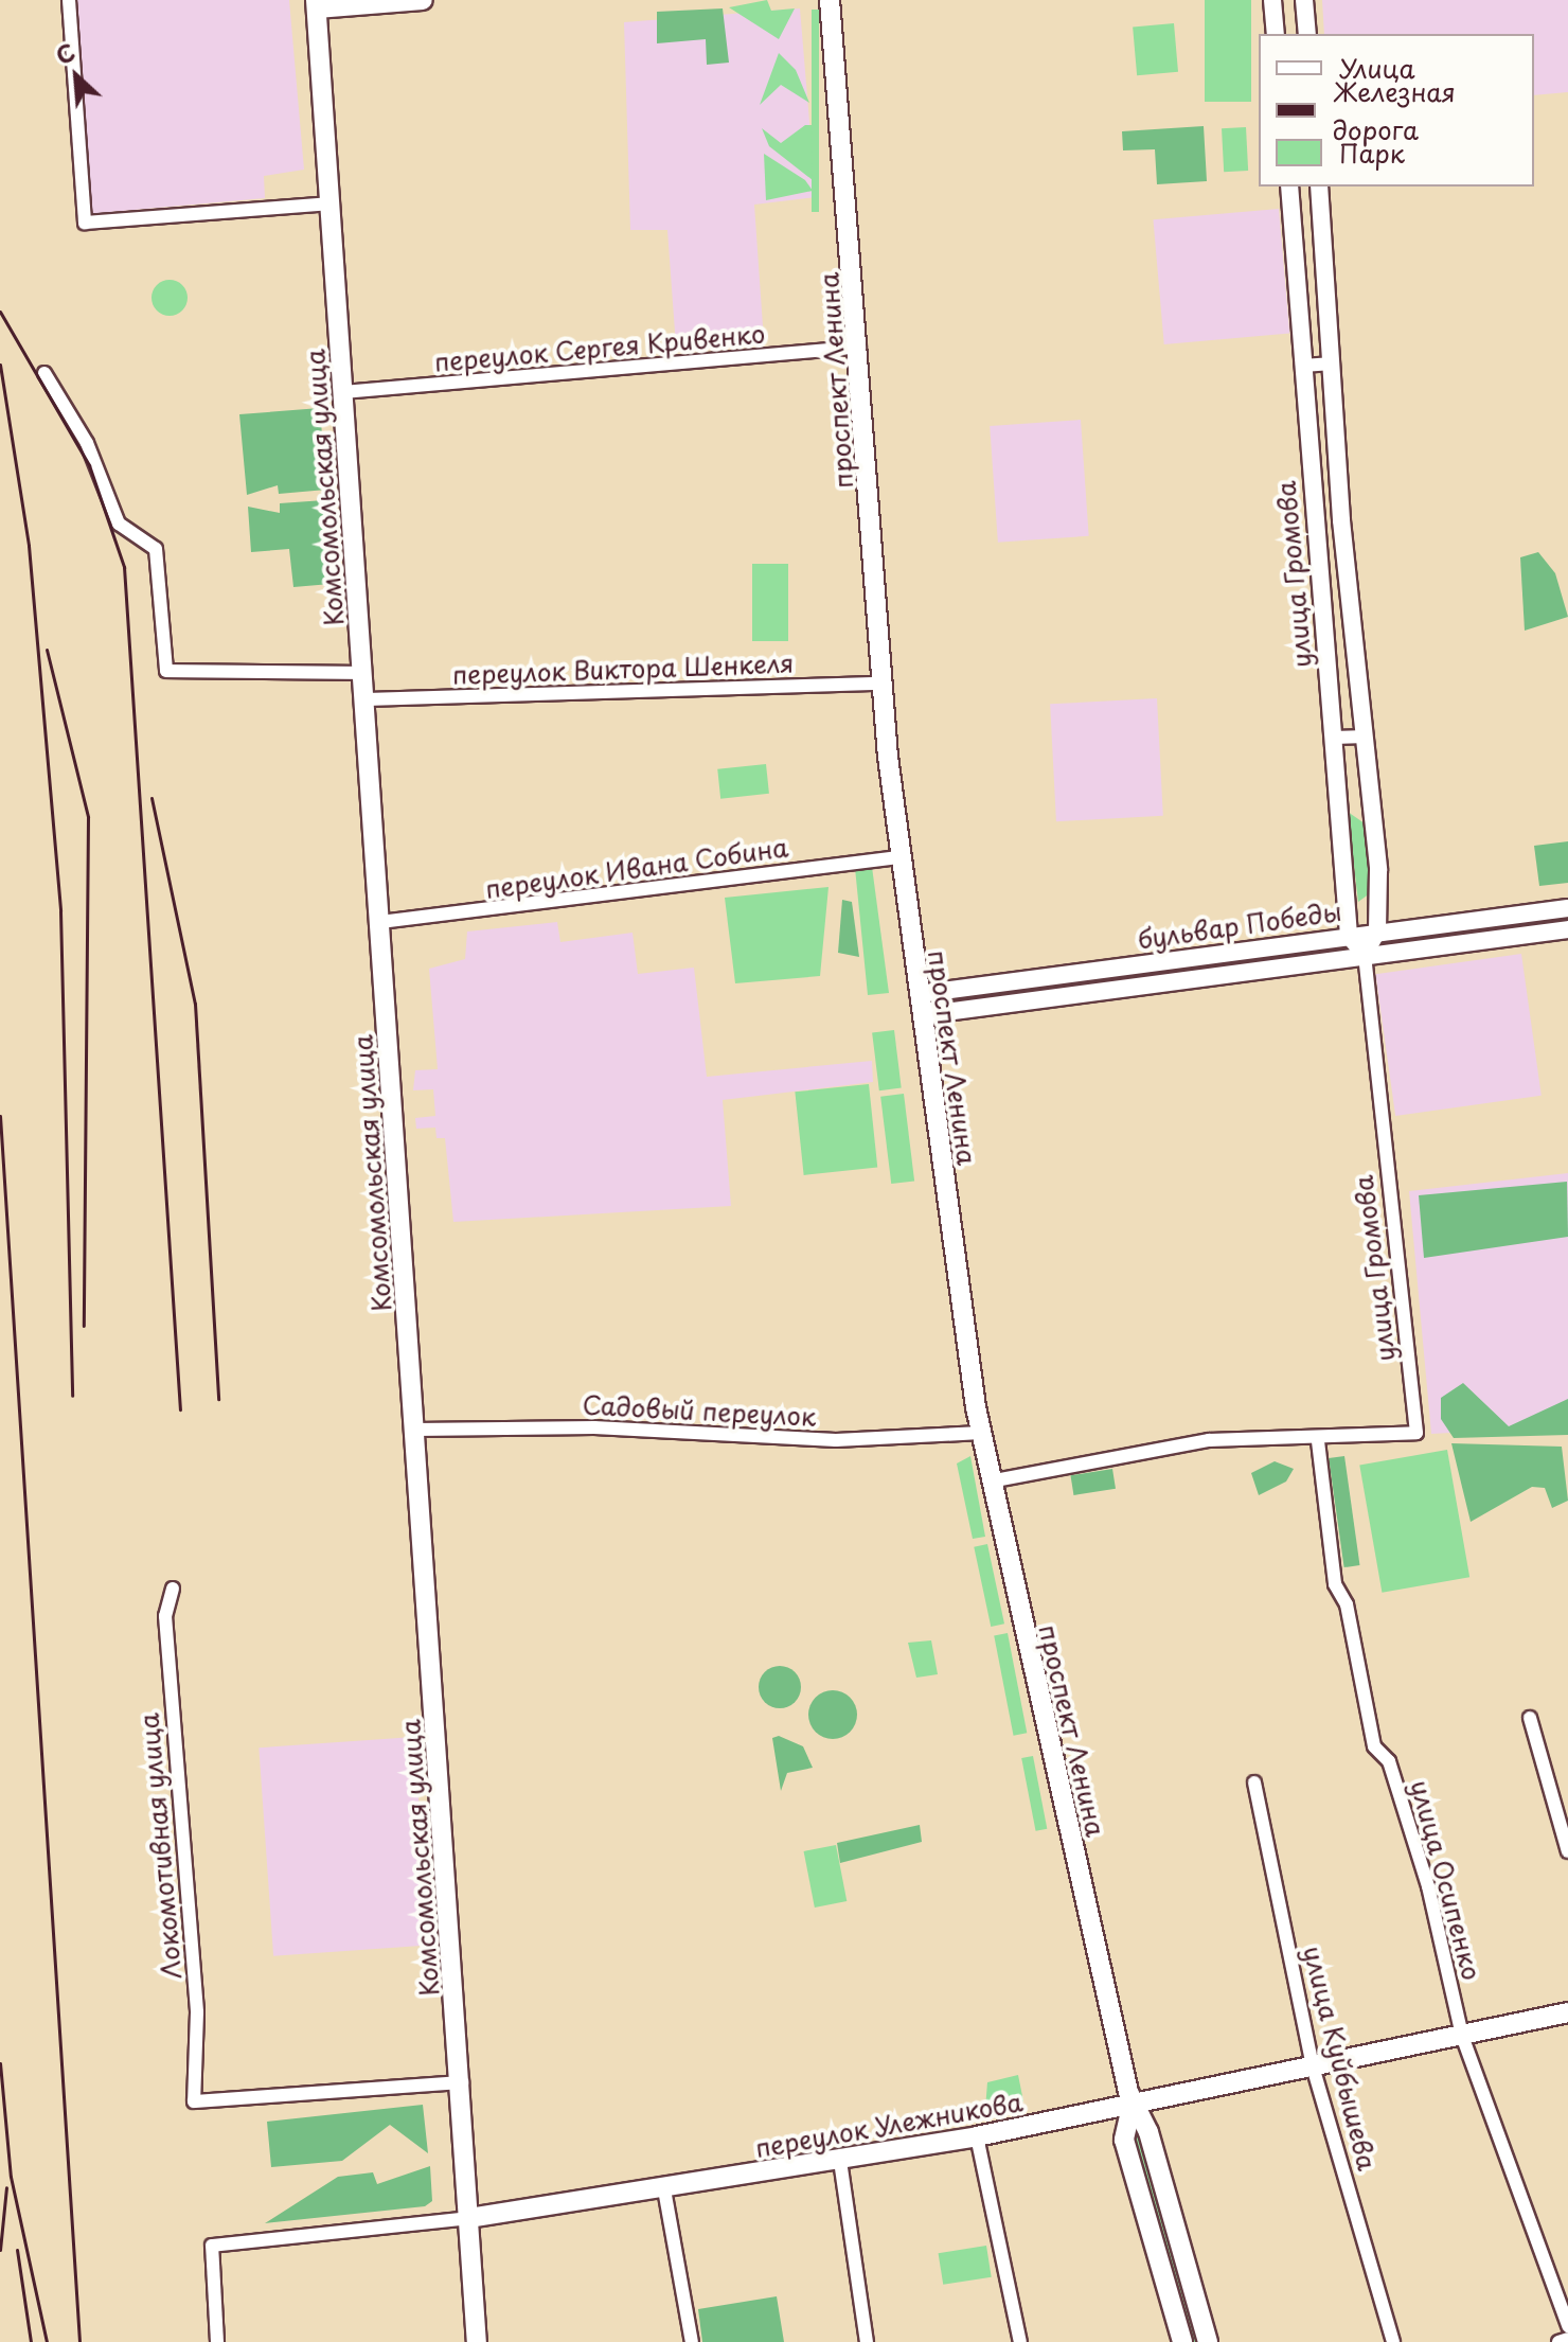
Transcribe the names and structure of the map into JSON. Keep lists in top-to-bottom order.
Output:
{
  "streets": {
    "main road": ["проспект Ленина", "Комсомольская улица", "переулок Улежникова"],
    "street": [
      "переулок Сергея Кривенко",
      "улица Громова",
      "переулок Виктора Шенкеля",
      "переулок Ивана Собина",
      "бульвар Победы",
      "Садовый переулок",
      "Локомотивная улица",
      "улица Осипенко",
      "улица Куйбышева"
    ]
  },
  "crossings": [
    ["переулок Сергея Кривенко", "проспект Ленина"],
    ["переулок Сергея Кривенко", "Комсомольская улица"],
    ["проспект Ленина", "переулок Виктора Шенкеля"],
    ["проспект Ленина", "переулок Ивана Собина"],
    ["проспект Ленина", "бульвар Победы"],
    ["проспект Ленина", "Садовый переулок"],
    ["проспект Ленина", "переулок Улежникова"],
    ["Комсомольская улица", "переулок Виктора Шенкеля"],
    ["Комсомольская улица", "переулок Ивана Собина"],
    ["Комсомольская улица", "Садовый переулок"],
    ["Комсомольская улица", "Локомотивная улица"],
    ["Комсомольская улица", "переулок Улежникова"],
    ["улица Громова", "бульвар Победы"],
    ["улица Громова", "улица Осипенко"],
    ["улица Осипенко", "переулок Улежникова"],
    ["улица Куйбышева", "переулок Улежникова"]
  ],
  "legend": ["Улица", "Железная дорога", "Парк"],
  "north": "top left"
}
